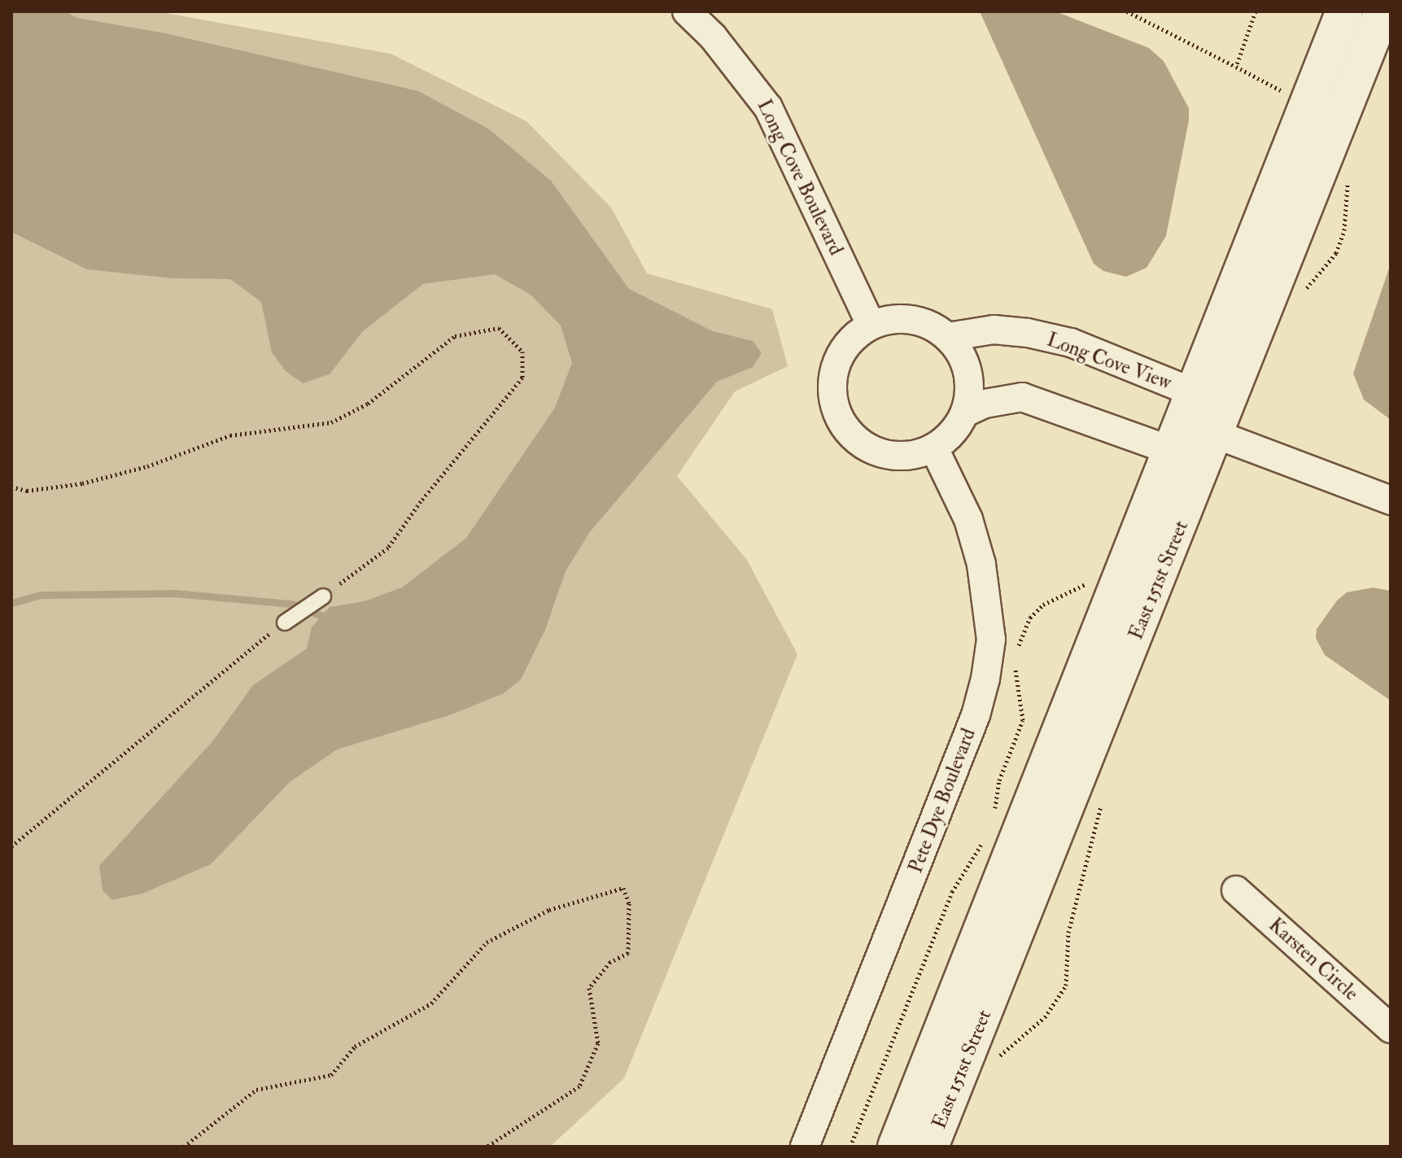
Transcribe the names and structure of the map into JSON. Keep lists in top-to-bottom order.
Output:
{
  "streets": {
    "street": [
      "Long Cove Boulevard",
      "Long Cove View",
      "East 151st Street",
      "Pete Dye Boulevard",
      "Karsten Circle"
    ]
  },
  "crossings": [
    ["Long Cove Boulevard", "Long Cove View"],
    ["Long Cove Boulevard", "Pete Dye Boulevard"],
    ["Long Cove View", "East 151st Street"],
    ["Long Cove View", "Pete Dye Boulevard"]
  ]
}
